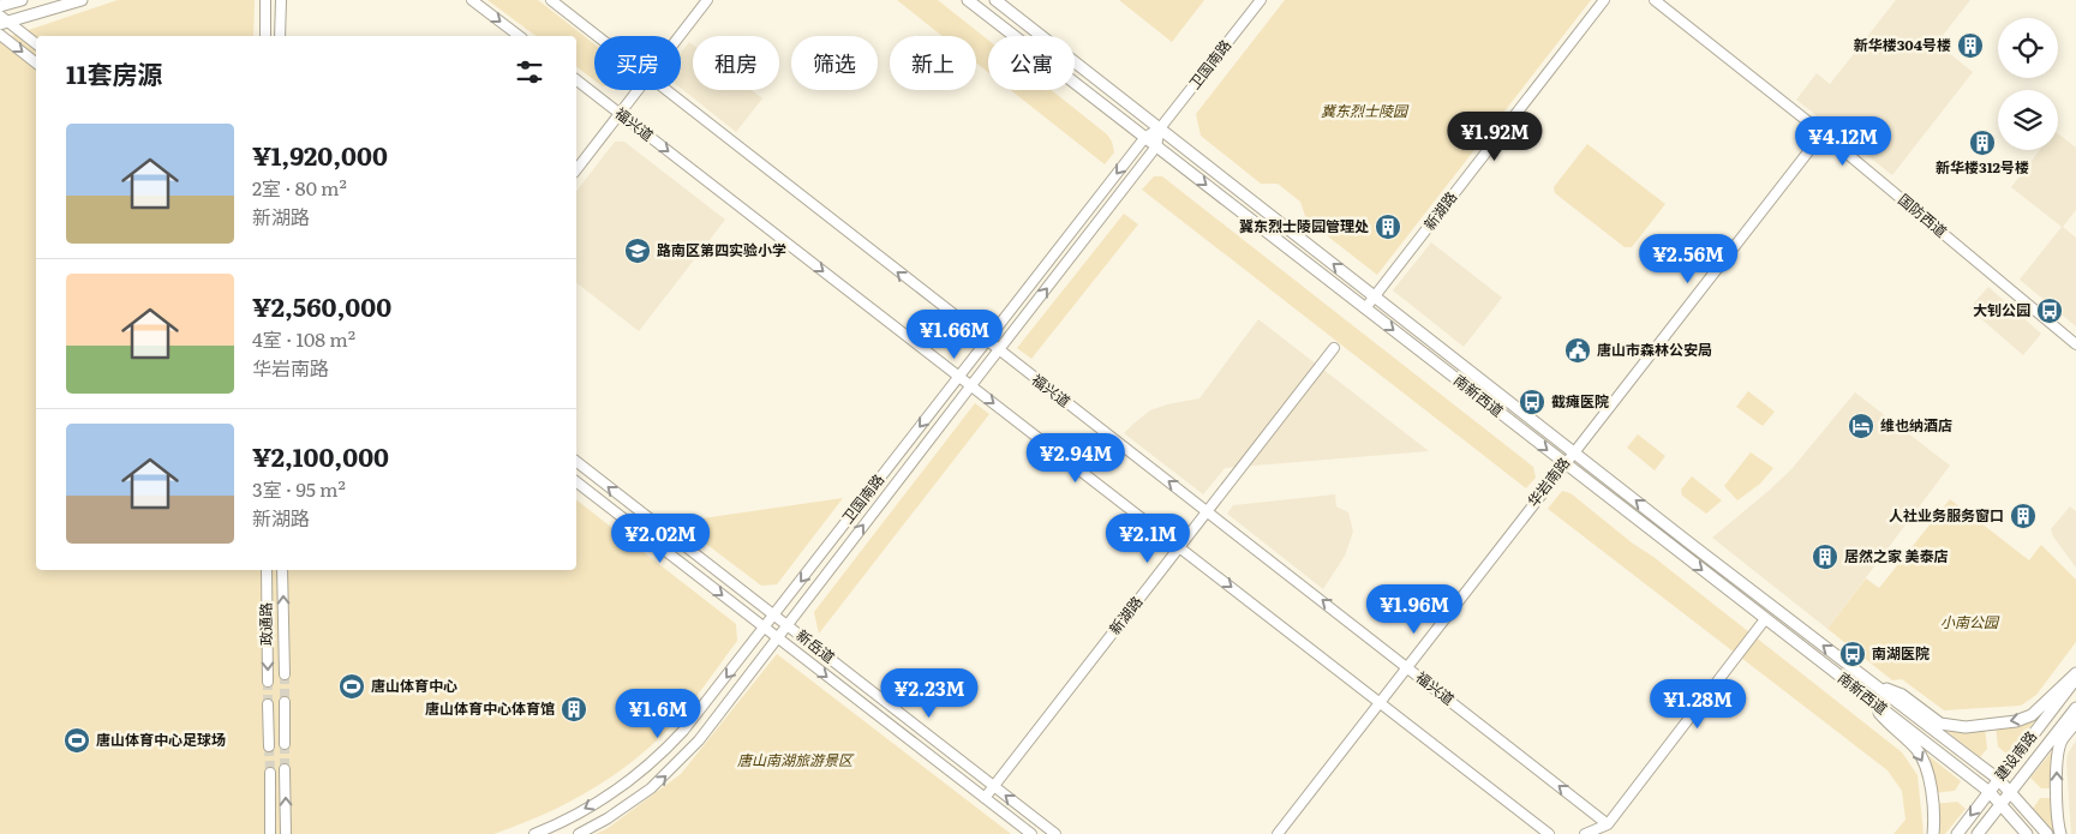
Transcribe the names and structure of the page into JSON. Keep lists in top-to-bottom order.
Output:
{
  "streets": {
    "main road": ["南新西道", "建设南路"],
    "street": [
      "卫国南路",
      "福兴道",
      "新湖路",
      "国防西道",
      "华岩南路",
      "政通路",
      "新岳道"
    ]
  },
  "crossings": [
    ["卫国南路", "福兴道"],
    ["卫国南路", "南新西道"],
    ["卫国南路", "新岳道"],
    ["福兴道", "新湖路"],
    ["福兴道", "华岩南路"],
    ["新湖路", "南新西道"],
    ["新湖路", "新岳道"],
    ["国防西道", "华岩南路"],
    ["南新西道", "华岩南路"],
    ["南新西道", "建设南路"]
  ],
  "parks": ["冀东烈士陵园", "小南公园", "唐山南湖旅游景区"],
  "places": {
    "building": [
      "新华楼304号楼",
      "新华楼312号楼",
      "冀东烈士陵园管理处",
      "人社业务服务窗口",
      "居然之家 美泰店",
      "唐山体育中心体育馆"
    ],
    "school or university": ["路南区第四实验小学"],
    "bus stop": ["大钊公园", "截瘫医院", "南湖医院"],
    "public building": ["唐山市森林公安局"],
    "hotel": ["维也纳酒店"],
    "sports": ["唐山体育中心", "唐山体育中心足球场"]
  },
  "page": {
    "chip": [
      "买房",
      "租房",
      "筛选",
      "新上",
      "公寓"
    ],
    "heading": "11套房源",
    "list": [
      {
        "name": "¥1,920,000",
        "note": "2室 · 80 m² · 新湖路"
      },
      {
        "name": "¥2,560,000",
        "note": "4室 · 108 m² · 华岩南路"
      },
      {
        "name": "¥2,100,000",
        "note": "3室 · 95 m² · 新湖路"
      }
    ],
    "price": [
      "¥1.92M",
      "¥4.12M",
      "¥2.56M",
      "¥1.66M",
      "¥2.94M",
      "¥2.02M",
      "¥2.1M",
      "¥1.96M",
      "¥2.23M",
      "¥1.28M",
      "¥1.6M"
    ]
  }
}
